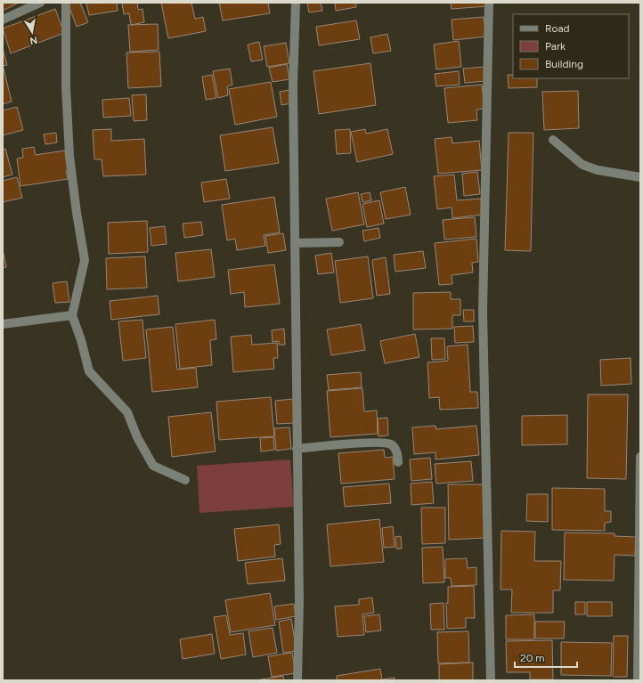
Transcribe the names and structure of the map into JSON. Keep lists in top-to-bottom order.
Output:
{
  "legend": ["Road", "Park", "Building"],
  "scale_bar": "20 m",
  "north": "bottom"
}
